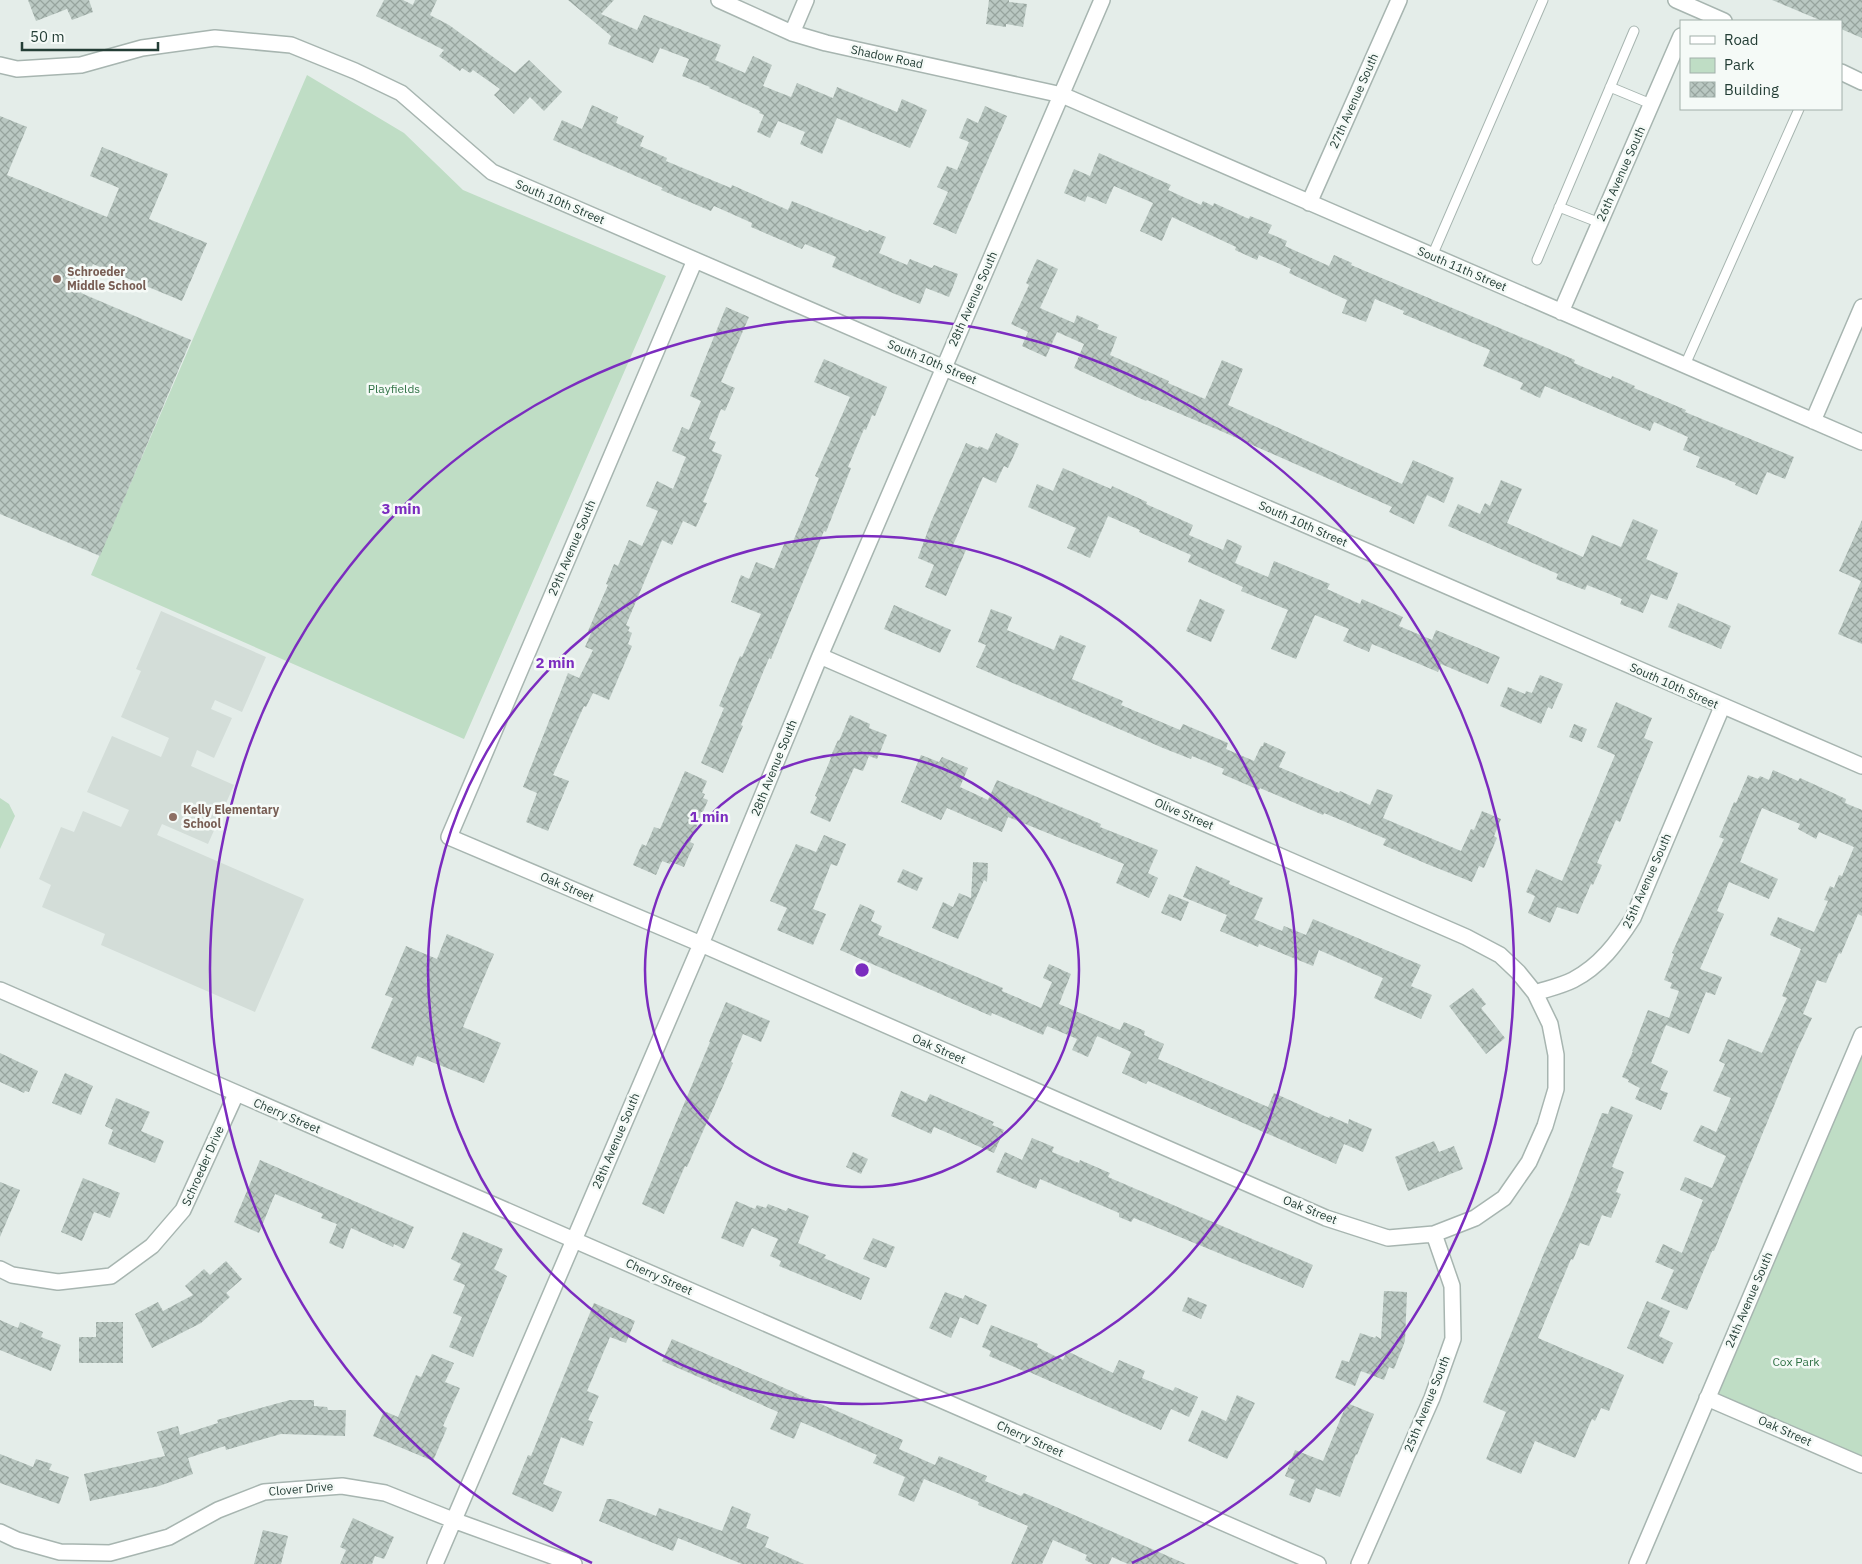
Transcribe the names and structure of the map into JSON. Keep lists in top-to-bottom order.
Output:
{
  "streets": {
    "street": [
      "Shadow Road",
      "27th Avenue South",
      "26th Avenue South",
      "South 10th Street",
      "South 11th Street",
      "28th Avenue South",
      "29th Avenue South",
      "Olive Street",
      "25th Avenue South",
      "Oak Street",
      "Cherry Street",
      "Schroeder Drive",
      "24th Avenue South",
      "Clover Drive"
    ]
  },
  "crossings": [
    ["Shadow Road", "South 11th Street"],
    ["Shadow Road", "28th Avenue South"],
    ["27th Avenue South", "South 11th Street"],
    ["26th Avenue South", "South 11th Street"],
    ["South 10th Street", "28th Avenue South"],
    ["South 10th Street", "29th Avenue South"],
    ["South 10th Street", "25th Avenue South"],
    ["South 11th Street", "28th Avenue South"],
    ["28th Avenue South", "Olive Street"],
    ["28th Avenue South", "Oak Street"],
    ["28th Avenue South", "Cherry Street"],
    ["28th Avenue South", "Clover Drive"],
    ["29th Avenue South", "Oak Street"],
    ["Olive Street", "25th Avenue South"],
    ["25th Avenue South", "Oak Street"],
    ["Oak Street", "24th Avenue South"],
    ["Cherry Street", "Schroeder Drive"]
  ],
  "parks": ["Playfields", "Cox Park"],
  "places": ["Schroeder Middle School", "Kelly Elementary School"],
  "legend": ["Road", "Park", "Building"],
  "scale_bar": "50 m",
  "rings": ["3 min", "2 min", "1 min"]
}
